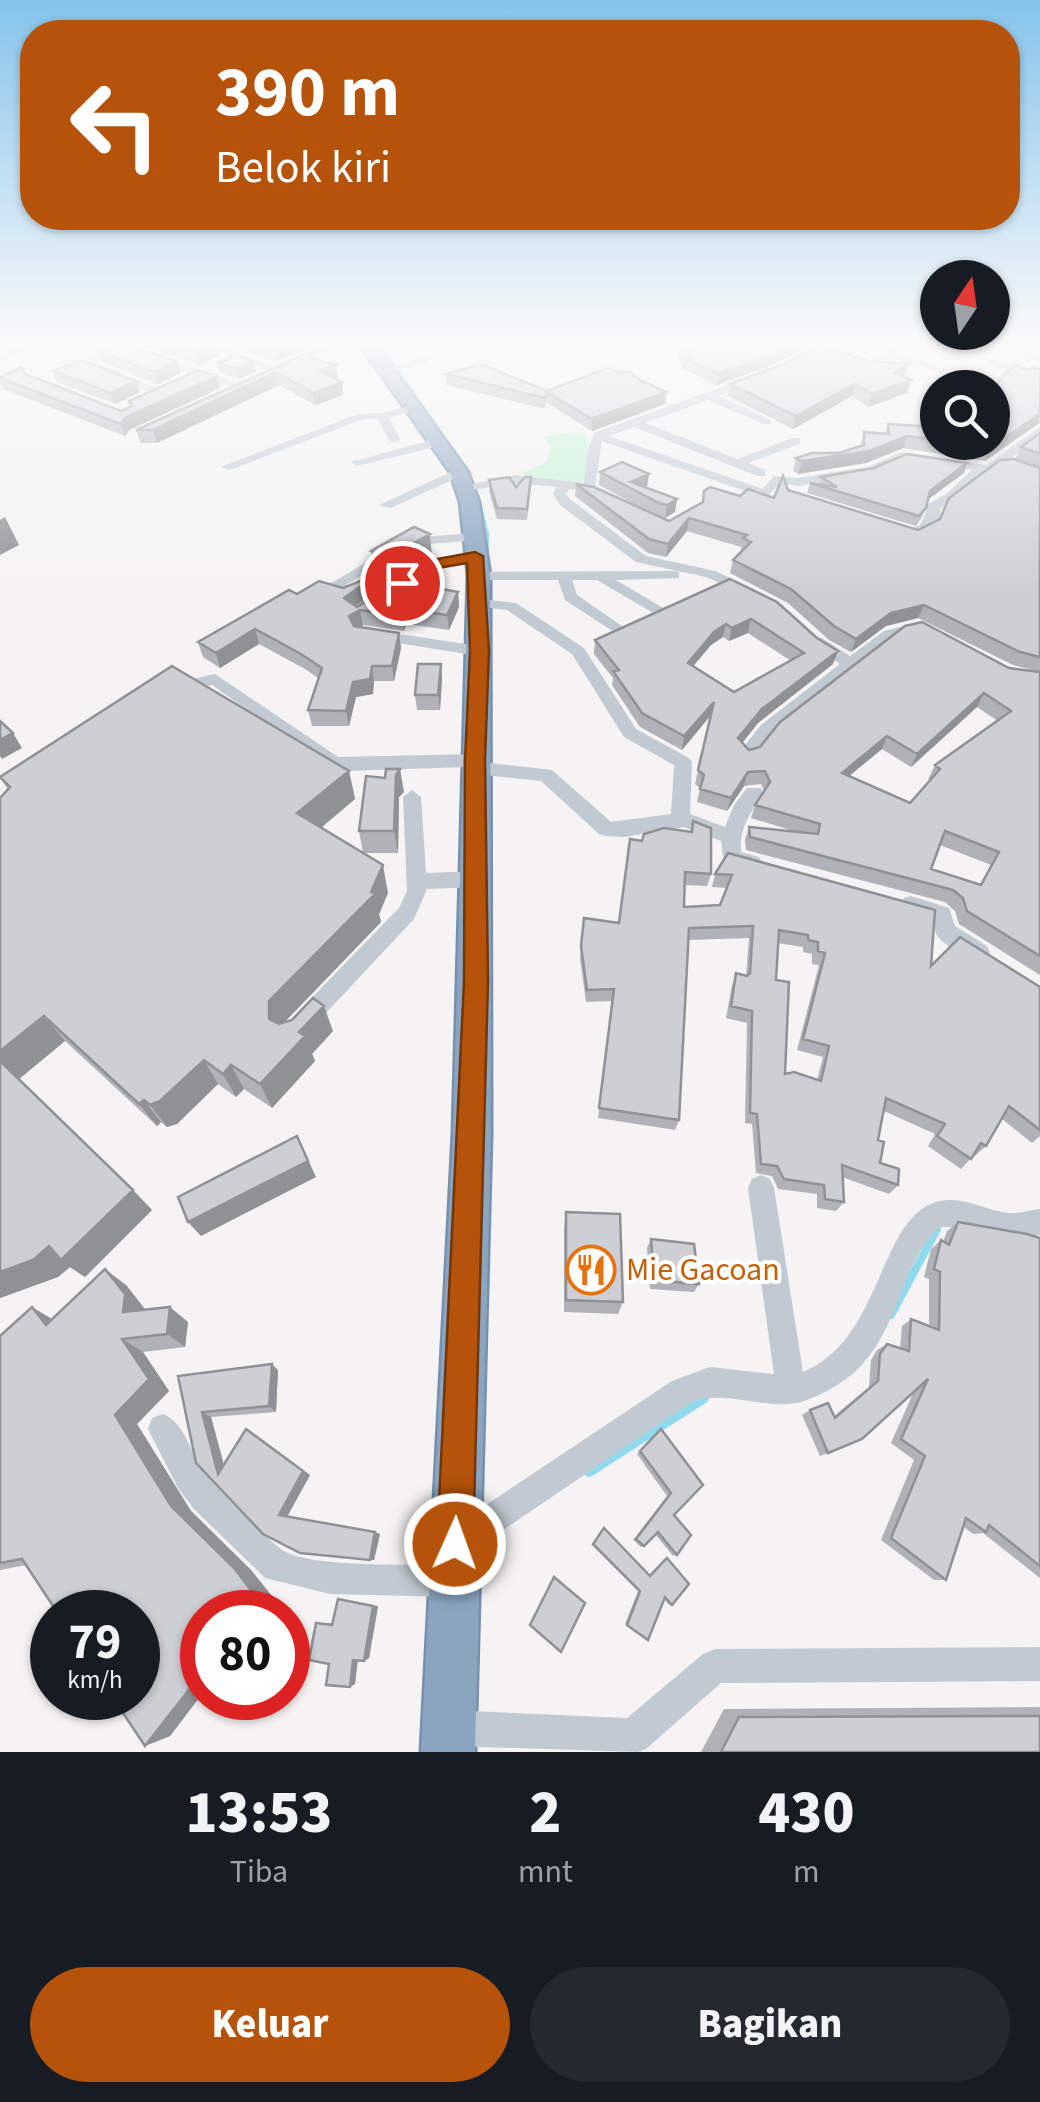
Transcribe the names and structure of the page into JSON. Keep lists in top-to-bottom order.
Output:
{
  "places": {
    "restaurant": ["Mie Gacoan"]
  },
  "north": "top",
  "page": {
    "turn": ["390 m", "Belok kiri"],
    "speed": "79 km/h",
    "limit": "80",
    "eta": [
      "13:53",
      "Tiba",
      "2",
      "mnt",
      "430",
      "m"
    ],
    "buttons": ["Keluar", "Bagikan"]
  }
}
